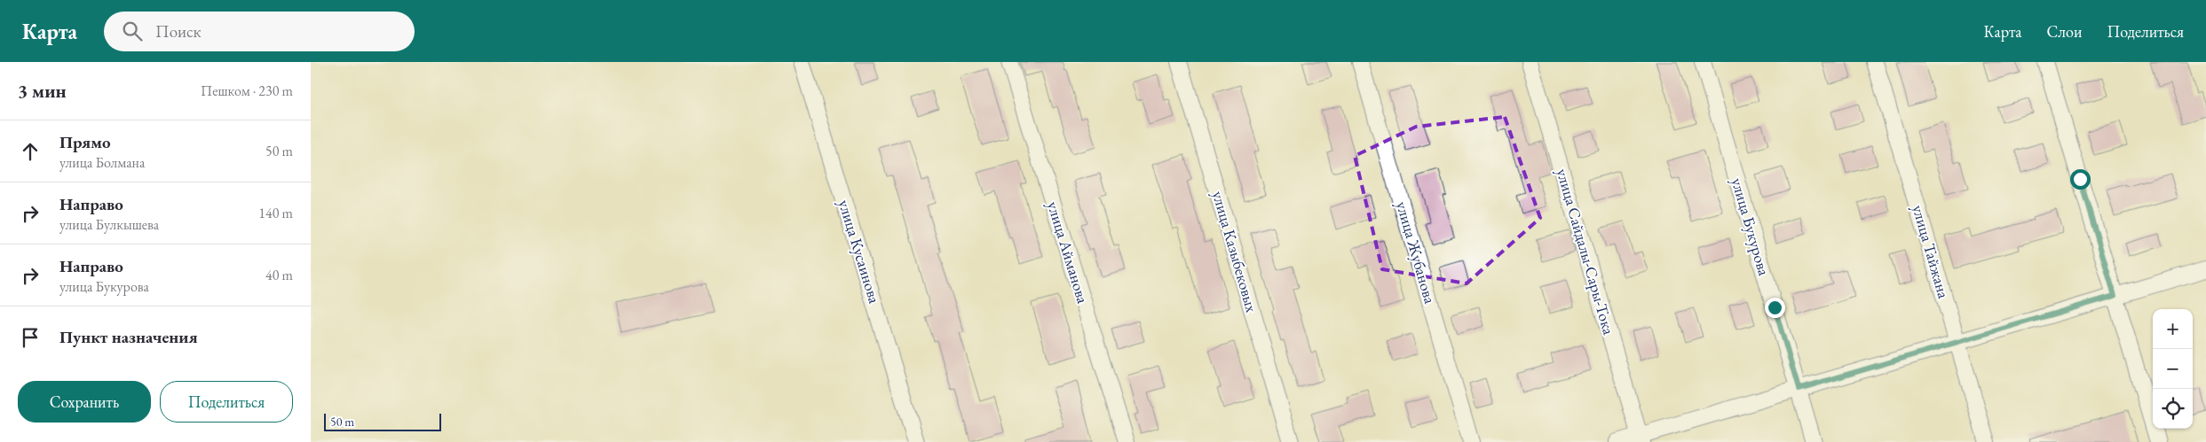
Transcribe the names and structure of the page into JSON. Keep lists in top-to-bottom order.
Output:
{
  "streets": {
    "street": [
      "улица Букурова",
      "улица Кусаинова",
      "улица Казыбековых",
      "улица Сайдалы-Сары-Тока",
      "улица Тайжана",
      "улица Айманова",
      "улица Жубанова"
    ]
  },
  "scale_bar": "50 m",
  "page": {
    "header": "Карта",
    "search": "Поиск",
    "nav": ["Карта", "Слои", "Поделиться"],
    "heading": ["3 мин", "Пешком · 230 m"],
    "list": [
      ["Прямо", "улица Болмана", "50 m"],
      ["Направо", "улица Булкышева", "140 m"],
      ["Направо", "улица Букурова", "40 m"],
      "Пункт назначения"
    ],
    "map_buttons": ["+", "−"],
    "buttons": ["Сохранить", "Поделиться"],
    "scale": "50 m"
  }
}
